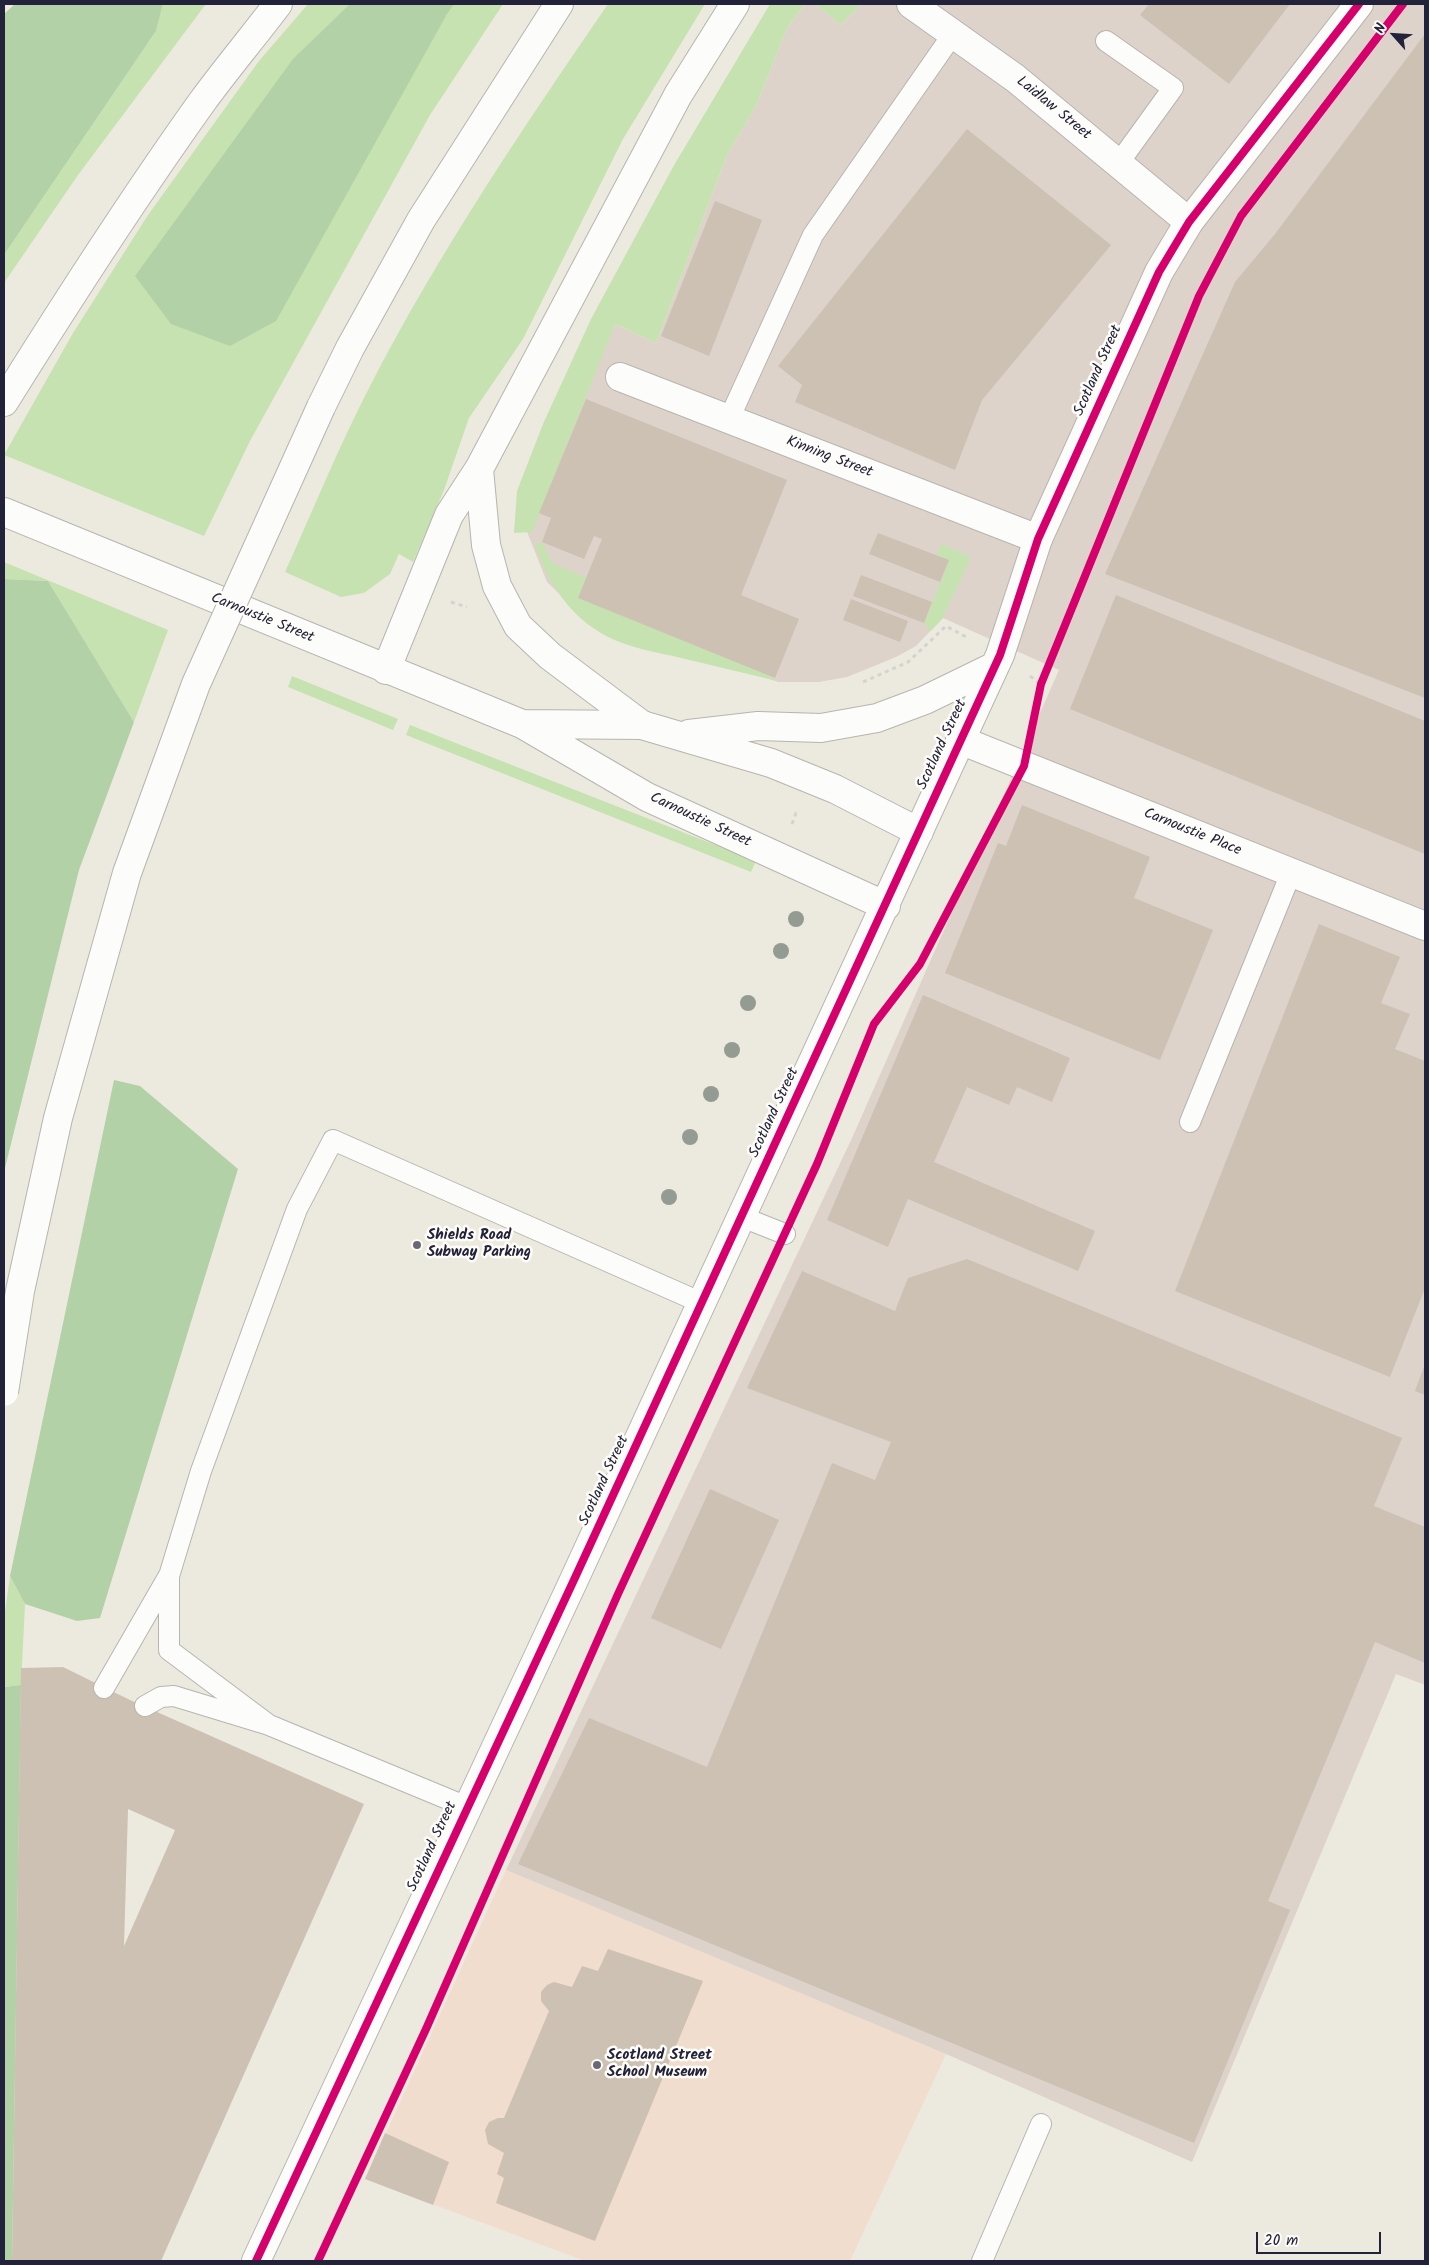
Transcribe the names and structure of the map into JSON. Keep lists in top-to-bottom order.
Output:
{
  "streets": {
    "main road": [
      "Laidlaw Street",
      "Scotland Street",
      "Kinning Street",
      "Carnoustie Street",
      "Carnoustie Place"
    ]
  },
  "crossings": [
    ["Laidlaw Street", "Scotland Street"],
    ["Scotland Street", "Kinning Street"],
    ["Scotland Street", "Carnoustie Street"],
    ["Scotland Street", "Carnoustie Place"]
  ],
  "places": ["Shields Road Subway Parking", "Scotland Street School Museum"],
  "scale_bar": "20 m",
  "north": "top left"
}
